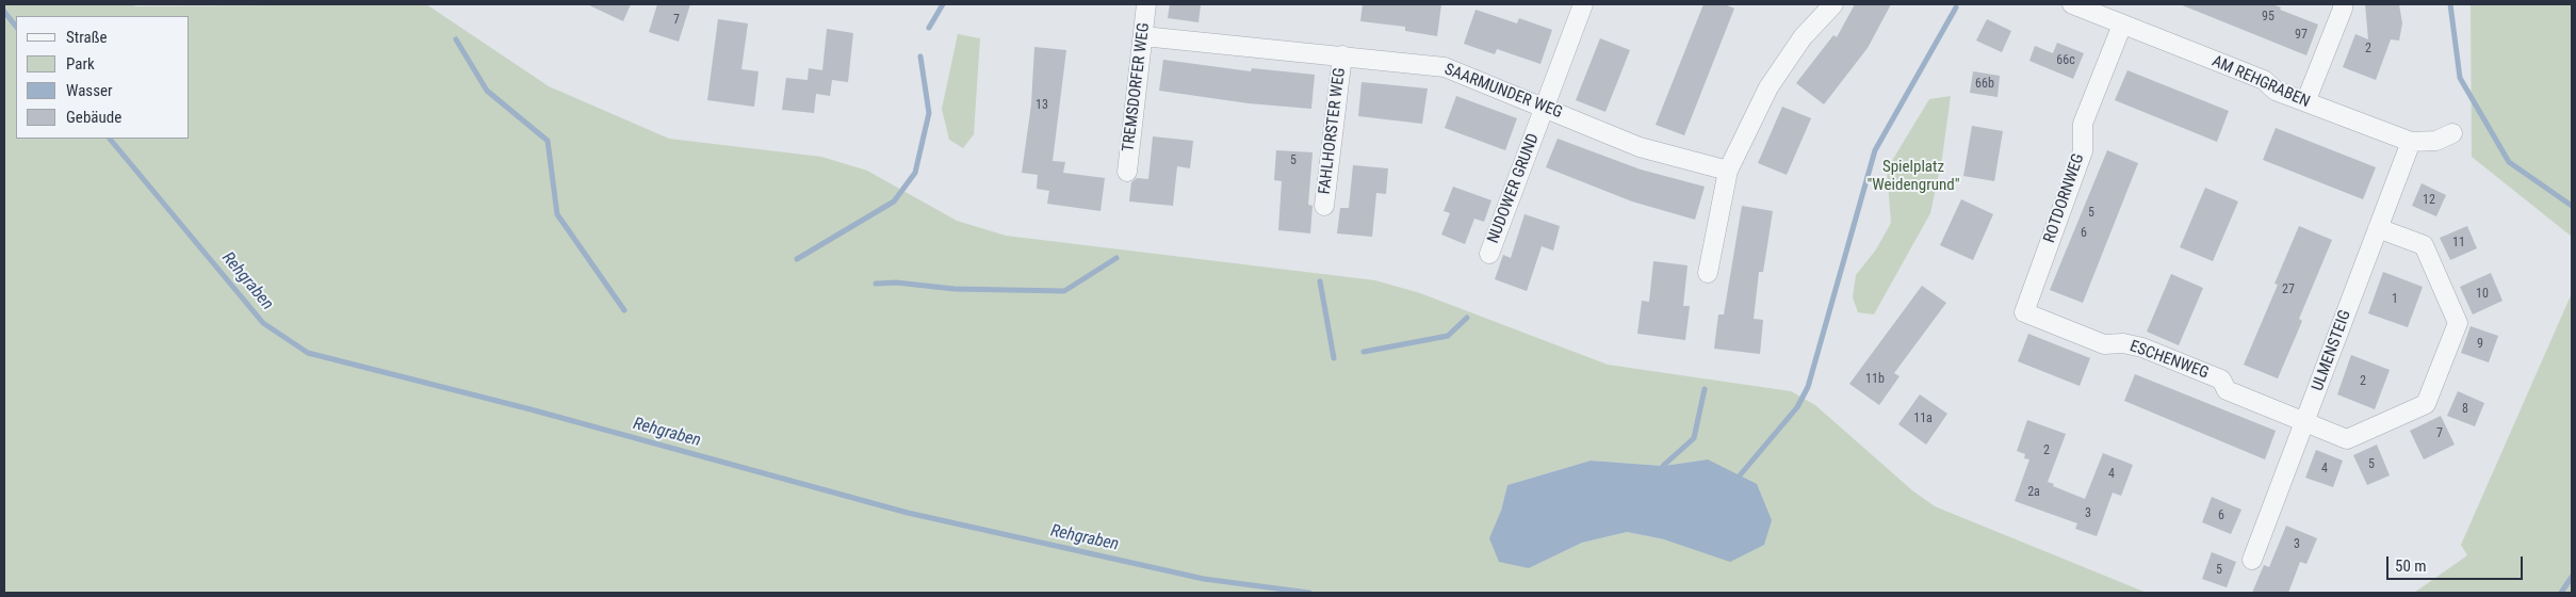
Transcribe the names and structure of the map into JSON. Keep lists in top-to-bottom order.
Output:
{
  "streets": {
    "street": [
      "AM REHGRABEN",
      "TREMSDORFER WEG",
      "SAARMUNDER WEG",
      "FAHLHORSTER WEG",
      "NUDOWER GRUND",
      "ROTDORNWEG",
      "ULMENSTEIG",
      "ESCHENWEG"
    ]
  },
  "crossings": [
    ["AM REHGRABEN", "ROTDORNWEG"],
    ["AM REHGRABEN", "ULMENSTEIG"],
    ["TREMSDORFER WEG", "SAARMUNDER WEG"],
    ["SAARMUNDER WEG", "FAHLHORSTER WEG"],
    ["SAARMUNDER WEG", "NUDOWER GRUND"],
    ["ROTDORNWEG", "ESCHENWEG"],
    ["ULMENSTEIG", "ESCHENWEG"]
  ],
  "water": ["Rehgraben"],
  "parks": ["Spielplatz \"Weidengrund\""],
  "house_numbers": [
    "95",
    "7",
    "97",
    "2",
    "66c",
    "66b",
    "13",
    "5",
    "12",
    "5",
    "6",
    "11",
    "27",
    "10",
    "1",
    "9",
    "11b",
    "2",
    "8",
    "11a",
    "7",
    "2",
    "5",
    "4",
    "4",
    "2a",
    "3",
    "6",
    "3",
    "5"
  ],
  "legend": [
    "Straße",
    "Park",
    "Wasser",
    "Gebäude"
  ],
  "scale_bar": "50 m"
}
